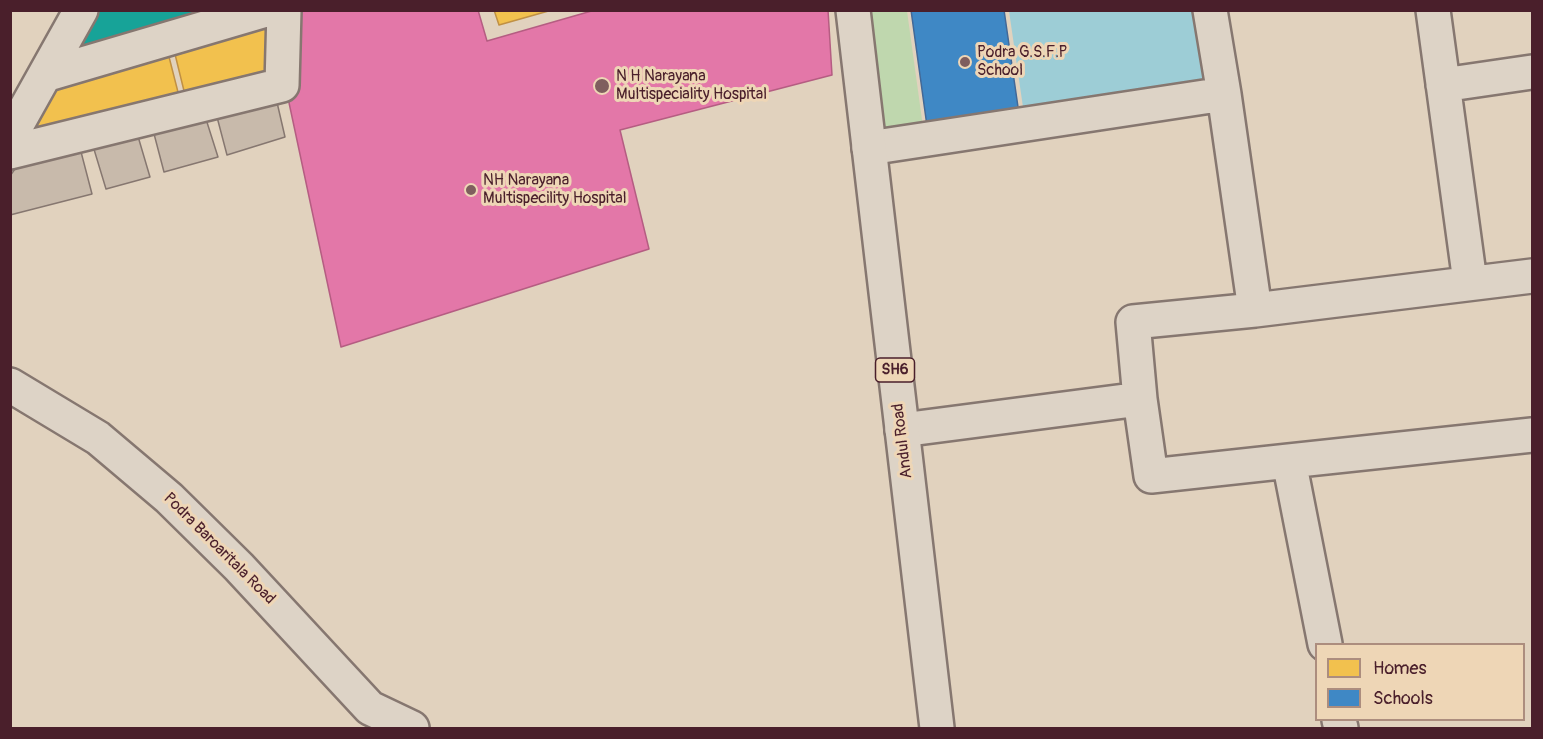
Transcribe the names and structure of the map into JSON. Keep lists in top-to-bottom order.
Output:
{
  "streets": {
    "street": ["SH6", "Andul Road", "Podra Baroaritala Road"]
  },
  "places": ["Podra G.S.F.P School", "N H Narayana Multispeciality Hospital", "NH Narayana Multispecility Hospital"],
  "legend": ["Homes", "Schools"]
}
